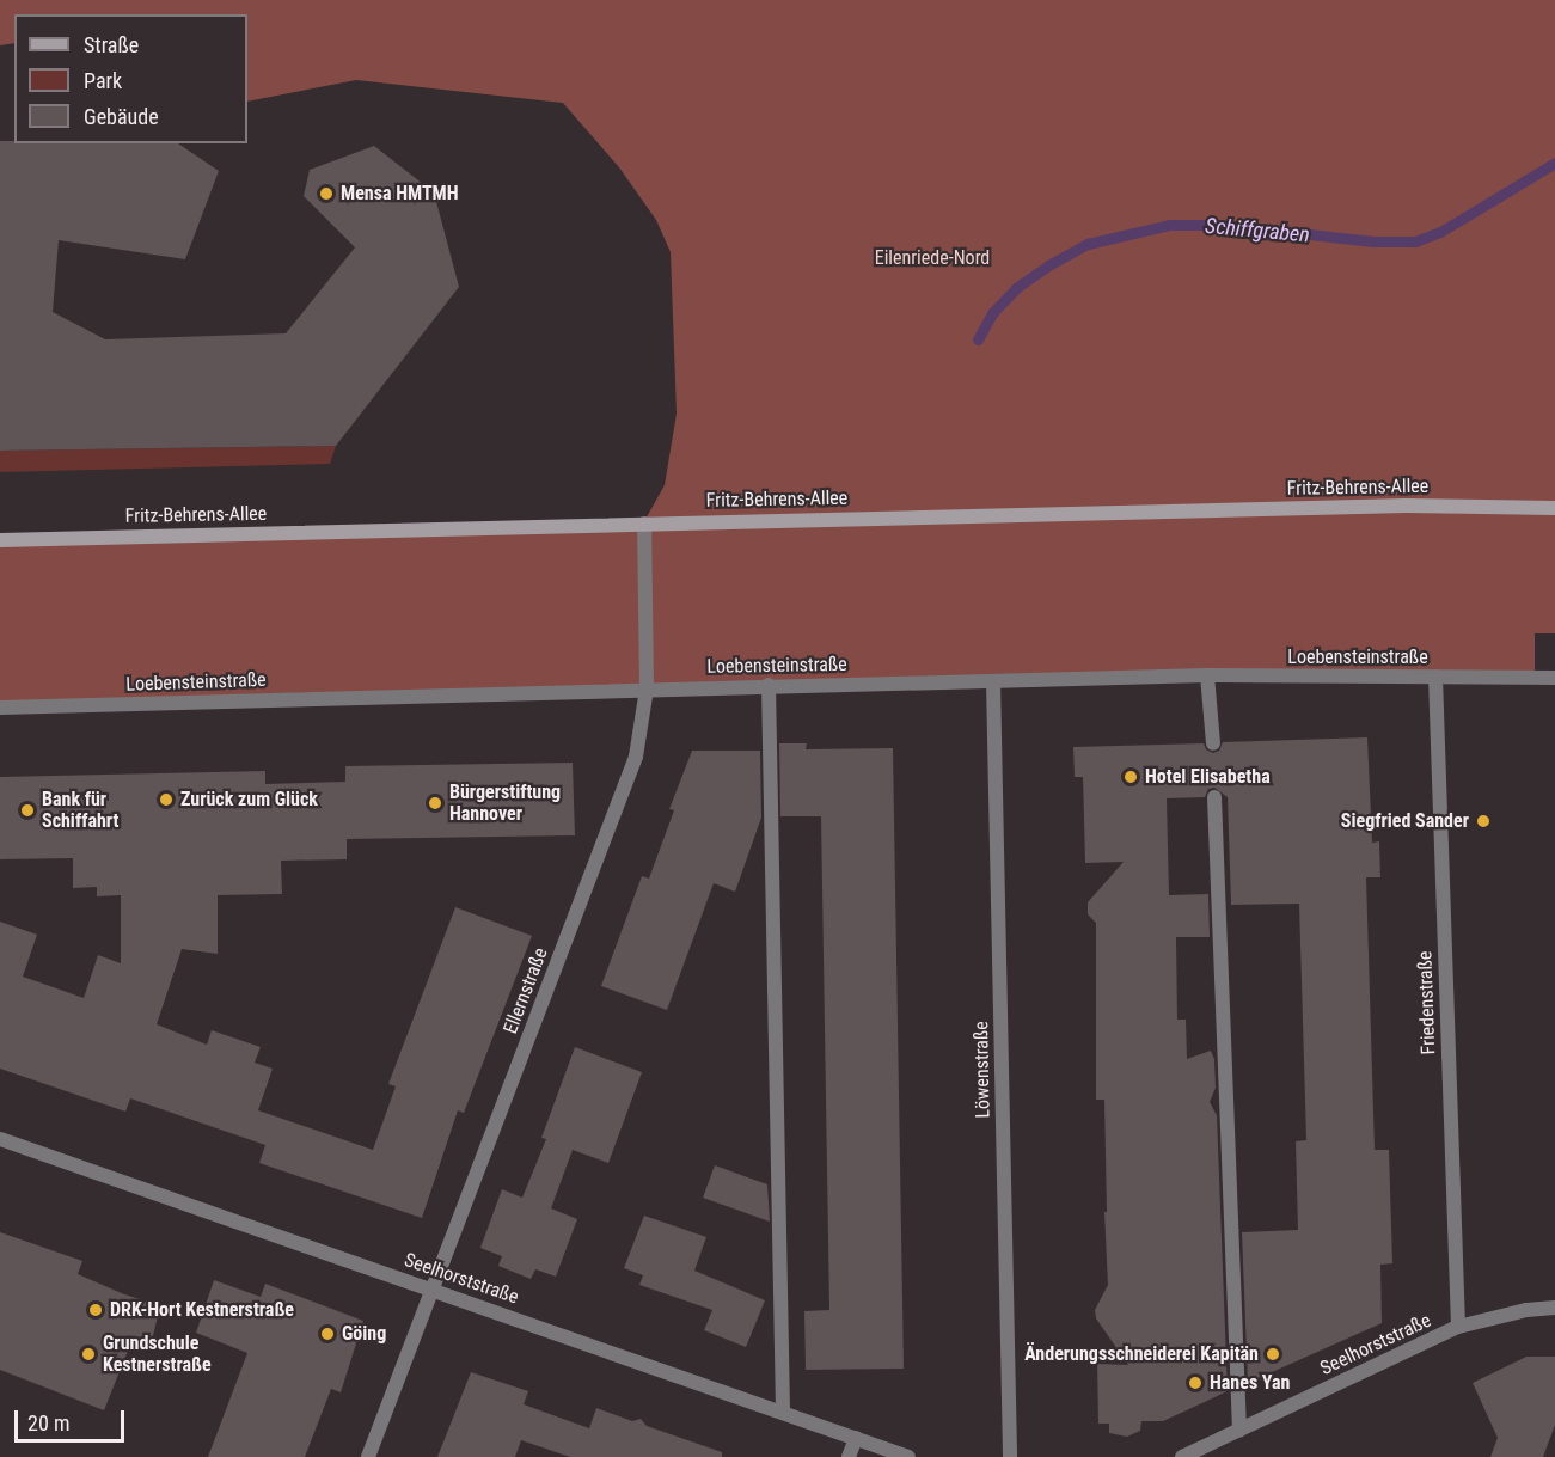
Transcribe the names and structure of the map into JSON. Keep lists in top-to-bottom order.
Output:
{
  "streets": {
    "street": [
      "Fritz-Behrens-Allee",
      "Loebensteinstraße",
      "Ellernstraße",
      "Friedenstraße",
      "Löwenstraße",
      "Seelhorststraße"
    ]
  },
  "crossings": [
    ["Fritz-Behrens-Allee", "Ellernstraße"],
    ["Loebensteinstraße", "Ellernstraße"],
    ["Loebensteinstraße", "Friedenstraße"],
    ["Loebensteinstraße", "Löwenstraße"],
    ["Ellernstraße", "Seelhorststraße"],
    ["Friedenstraße", "Seelhorststraße"]
  ],
  "water": ["Schiffgraben"],
  "parks": ["Eilenriede-Nord"],
  "places": [
    "Mensa HMTMH",
    "Hotel Elisabetha",
    "Zurück zum Glück",
    "Bürgerstiftung Hannover",
    "Bank für Schiffahrt",
    "Siegfried Sander",
    "DRK-Hort Kestnerstraße",
    "Göing",
    "Grundschule Kestnerstraße",
    "Änderungsschneiderei Kapitän",
    "Hanes Yan"
  ],
  "legend": ["Straße", "Park", "Gebäude"],
  "scale_bar": "20 m"
}
